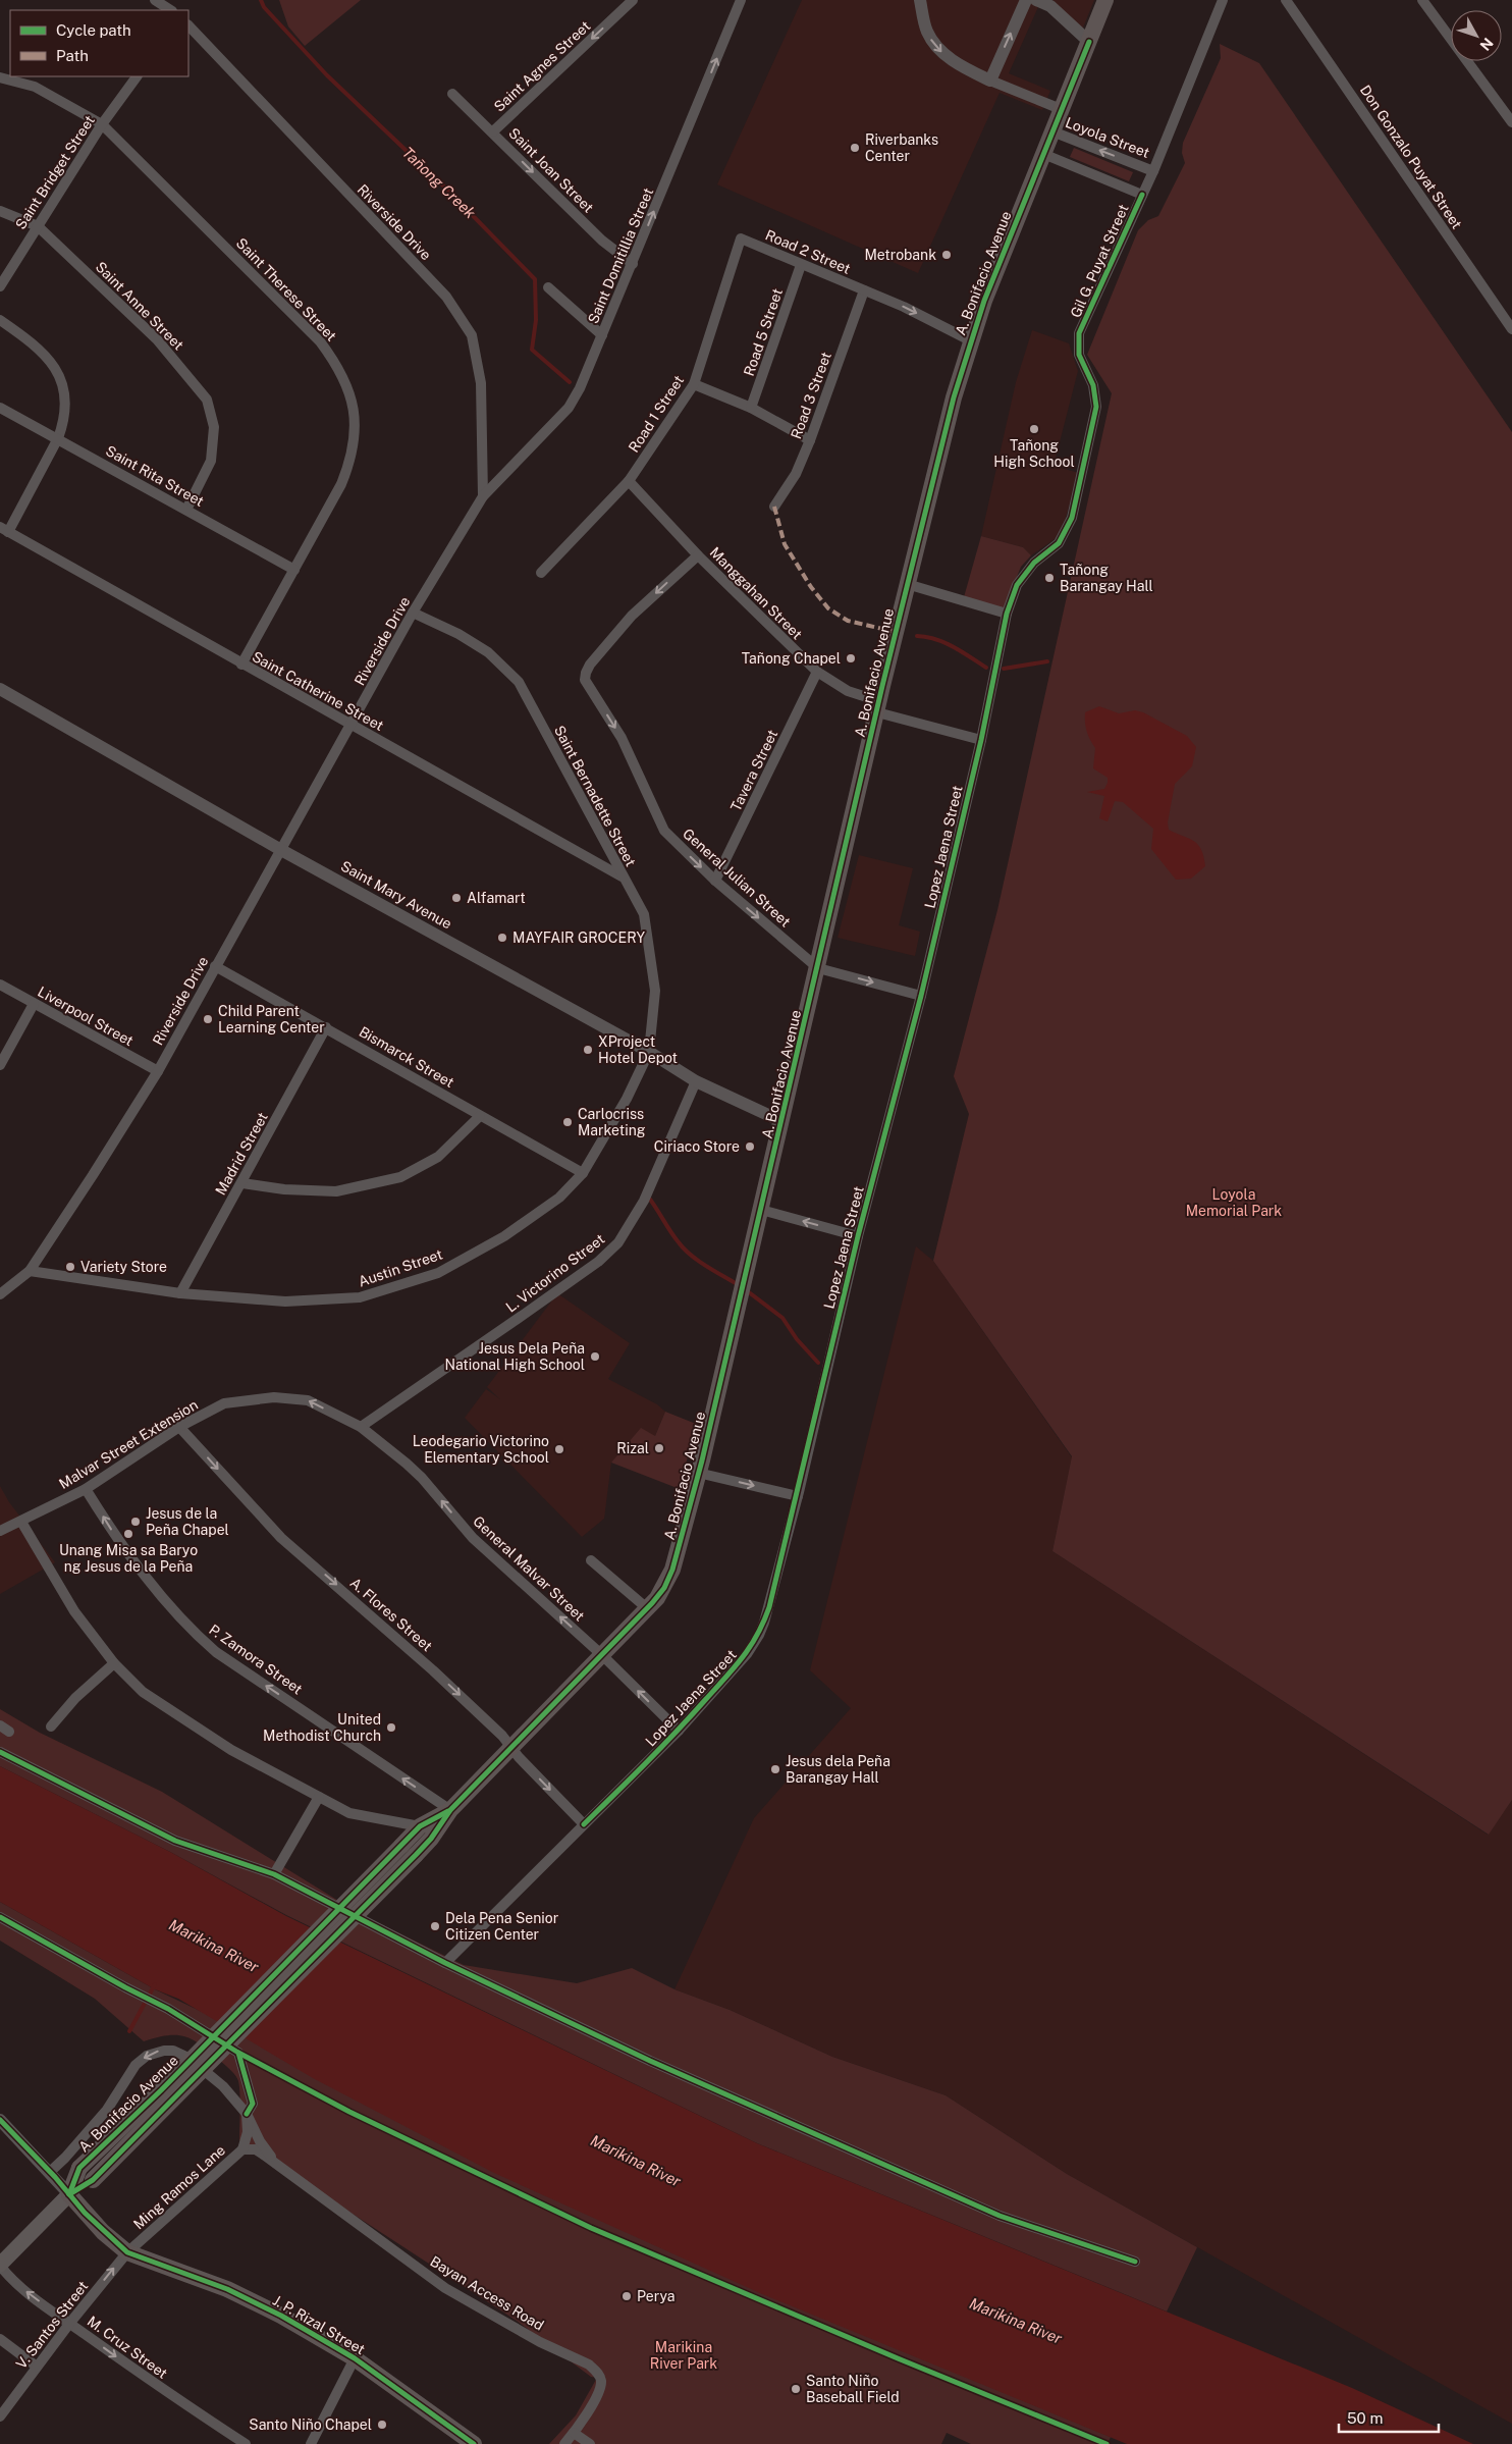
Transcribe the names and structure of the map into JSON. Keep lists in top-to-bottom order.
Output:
{
  "streets": {
    "main road": ["A. Bonifacio Avenue", "J. P. Rizal Street"],
    "street": [
      "Saint Agnes Street",
      "Loyola Street",
      "Don Gonzalo Puyat Street",
      "Saint Joan Street",
      "Saint Bridget Street",
      "Riverside Drive",
      "Road 2 Street",
      "Saint Domitillia Street",
      "Gil G. Puyat Street",
      "Saint Therese Street",
      "Saint Anne Street",
      "Road 5 Street",
      "Road 3 Street",
      "Road 1 Street",
      "Saint Rita Street",
      "Manggahan Street",
      "Saint Catherine Street",
      "Tavera Street",
      "Saint Bernadette Street",
      "Lopez Jaena Street",
      "General Julian Street",
      "Saint Mary Avenue",
      "Liverpool Street",
      "Bismarck Street",
      "Madrid Street",
      "Austin Street",
      "L. Victorino Street",
      "Malvar Street Extension",
      "General Malvar Street",
      "A. Flores Street",
      "P. Zamora Street",
      "Ming Ramos Lane",
      "Bayan Access Road",
      "V. Santos Street",
      "M. Cruz Street"
    ]
  },
  "crossings": [
    ["Saint Agnes Street", "Saint Joan Street"],
    ["Loyola Street", "Gil G. Puyat Street"],
    ["Loyola Street", "A. Bonifacio Avenue"],
    ["Saint Joan Street", "Saint Domitillia Street"],
    ["Saint Bridget Street", "Saint Therese Street"],
    ["Saint Bridget Street", "Saint Anne Street"],
    ["Riverside Drive", "Saint Domitillia Street"],
    ["Riverside Drive", "Saint Catherine Street"],
    ["Riverside Drive", "Saint Bernadette Street"],
    ["Riverside Drive", "Saint Mary Avenue"],
    ["Riverside Drive", "Liverpool Street"],
    ["Riverside Drive", "Bismarck Street"],
    ["Riverside Drive", "Austin Street"],
    ["Road 2 Street", "A. Bonifacio Avenue"],
    ["Road 2 Street", "Road 5 Street"],
    ["Road 2 Street", "Road 3 Street"],
    ["Road 2 Street", "Road 1 Street"],
    ["Gil G. Puyat Street", "Lopez Jaena Street"],
    ["A. Bonifacio Avenue", "Manggahan Street"],
    ["A. Bonifacio Avenue", "General Julian Street"],
    ["A. Bonifacio Avenue", "Saint Mary Avenue"],
    ["A. Bonifacio Avenue", "General Malvar Street"],
    ["A. Bonifacio Avenue", "A. Flores Street"],
    ["A. Bonifacio Avenue", "P. Zamora Street"],
    ["A. Bonifacio Avenue", "J. P. Rizal Street"],
    ["Saint Therese Street", "Saint Rita Street"],
    ["Saint Therese Street", "Saint Catherine Street"],
    ["Saint Anne Street", "Saint Rita Street"],
    ["Road 1 Street", "Manggahan Street"],
    ["Manggahan Street", "Tavera Street"],
    ["Manggahan Street", "Lopez Jaena Street"],
    ["Manggahan Street", "General Julian Street"],
    ["Saint Catherine Street", "Saint Bernadette Street"],
    ["Tavera Street", "General Julian Street"],
    ["Saint Bernadette Street", "Saint Mary Avenue"],
    ["Saint Bernadette Street", "Austin Street"],
    ["Lopez Jaena Street", "General Malvar Street"],
    ["Lopez Jaena Street", "A. Flores Street"],
    ["Saint Mary Avenue", "Austin Street"],
    ["Saint Mary Avenue", "L. Victorino Street"],
    ["Bismarck Street", "Madrid Street"],
    ["Bismarck Street", "Austin Street"],
    ["Madrid Street", "Austin Street"],
    ["L. Victorino Street", "Malvar Street Extension"],
    ["L. Victorino Street", "General Malvar Street"],
    ["Malvar Street Extension", "General Malvar Street"],
    ["Malvar Street Extension", "A. Flores Street"],
    ["Malvar Street Extension", "P. Zamora Street"],
    ["Ming Ramos Lane", "Bayan Access Road"],
    ["Ming Ramos Lane", "V. Santos Street"],
    ["Ming Ramos Lane", "J. P. Rizal Street"],
    ["V. Santos Street", "J. P. Rizal Street"],
    ["V. Santos Street", "M. Cruz Street"]
  ],
  "one_way": [
    "Saint Agnes Street",
    "Saint Joan Street",
    "Road 2 Street",
    "Saint Domitillia Street",
    "Malvar Street Extension",
    "General Malvar Street",
    "A. Flores Street",
    "V. Santos Street"
  ],
  "water": ["Tañong Creek", "Marikina River"],
  "parks": ["Loyola Memorial Park", "Marikina River Park"],
  "places": [
    "Riverbanks Center",
    "Metrobank",
    "Tañong High School",
    "Tañong Barangay Hall",
    "Tañong Chapel",
    "Alfamart",
    "MAYFAIR GROCERY",
    "Child Parent Learning Center",
    "XProject Hotel Depot",
    "Carlocriss Marketing",
    "Ciriaco Store",
    "Variety Store",
    "Jesus Dela Peña National High School",
    "Rizal",
    "Leodegario Victorino Elementary School",
    "Jesus de la Peña Chapel",
    "Unang Misa sa Baryo ng Jesus de la Peña",
    "United Methodist Church",
    "Jesus dela Peña Barangay Hall",
    "Dela Pena Senior Citizen Center",
    "Perya",
    "Santo Niño Baseball Field",
    "Santo Niño Chapel"
  ],
  "legend": ["Cycle path", "Path"],
  "scale_bar": "50 m",
  "north": "bottom right"
}
